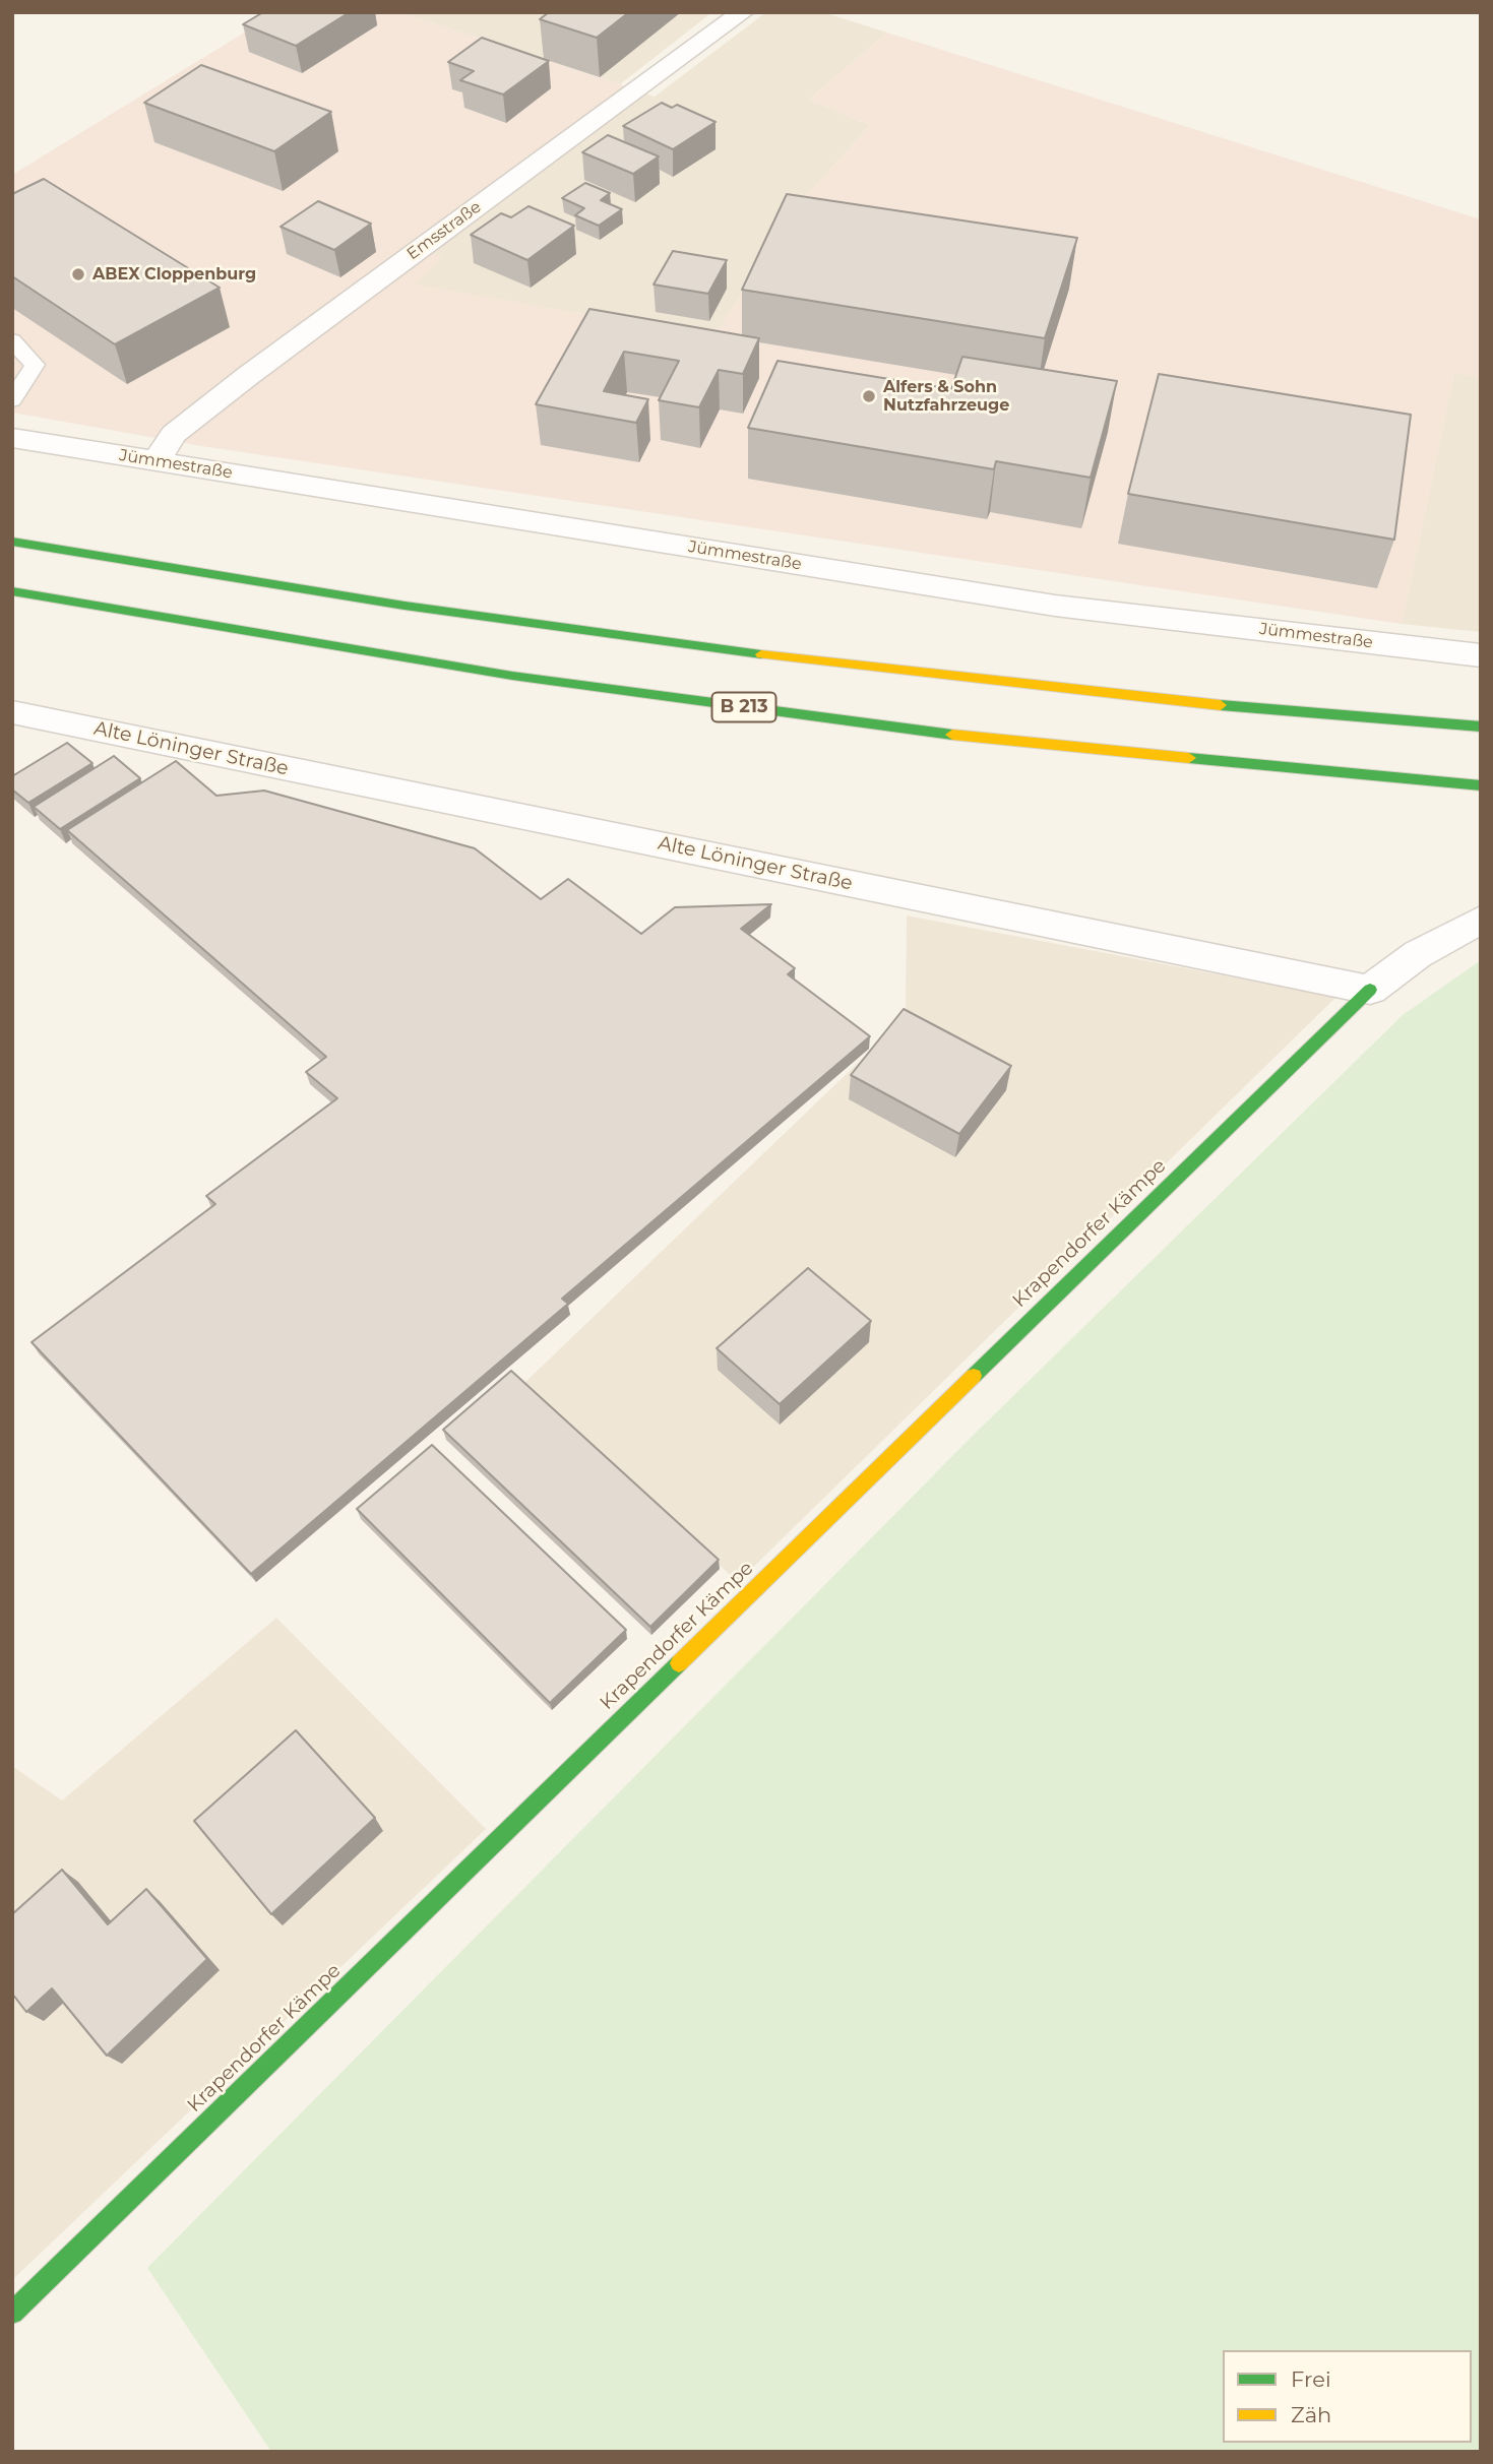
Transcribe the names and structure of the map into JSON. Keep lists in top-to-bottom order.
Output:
{
  "streets": {
    "main road": ["B 213", "Krapendorfer Kämpe"],
    "street": ["Emsstraße", "Jümmestraße", "Alte Löninger Straße"]
  },
  "crossings": [
    ["Emsstraße", "Jümmestraße"],
    ["Alte Löninger Straße", "Krapendorfer Kämpe"]
  ],
  "places": ["ABEX Cloppenburg", "Alfers & Sohn Nutzfahrzeuge"],
  "legend": ["Frei", "Zäh"]
}
